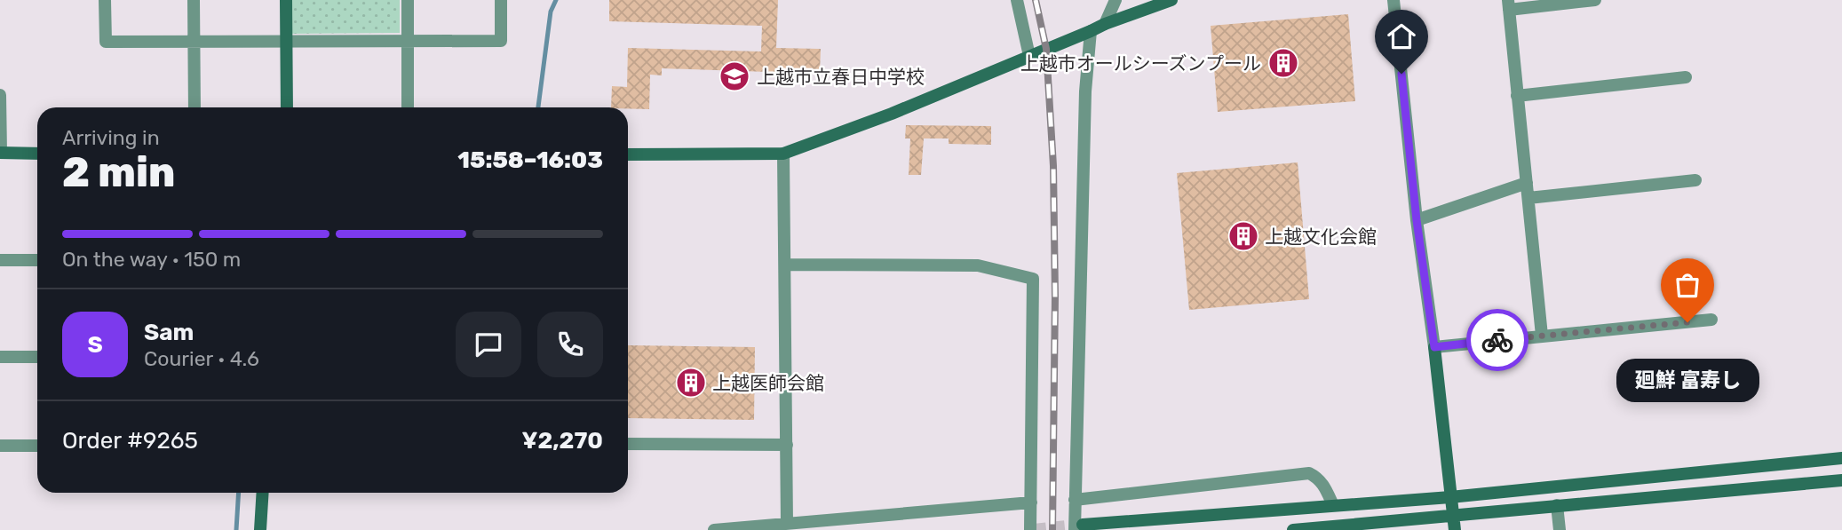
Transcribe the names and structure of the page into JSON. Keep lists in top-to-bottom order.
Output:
{
  "places": {
    "building": ["上越市オールシーズンプール", "上越文化会館", "上越医師会館"],
    "school or university": ["上越市立春日中学校"],
    "other": ["廻鮮 富寿し"]
  },
  "page": {
    "heading": ["2 min", "Arriving in", "15:58–16:03"],
    "panel": [
      "Sam",
      "Courier · 4.6",
      "Order #9265",
      "¥2,270"
    ],
    "bar": "On the way · 150 m",
    "round": "S",
    "bubble": "廻鮮 富寿し"
  }
}
